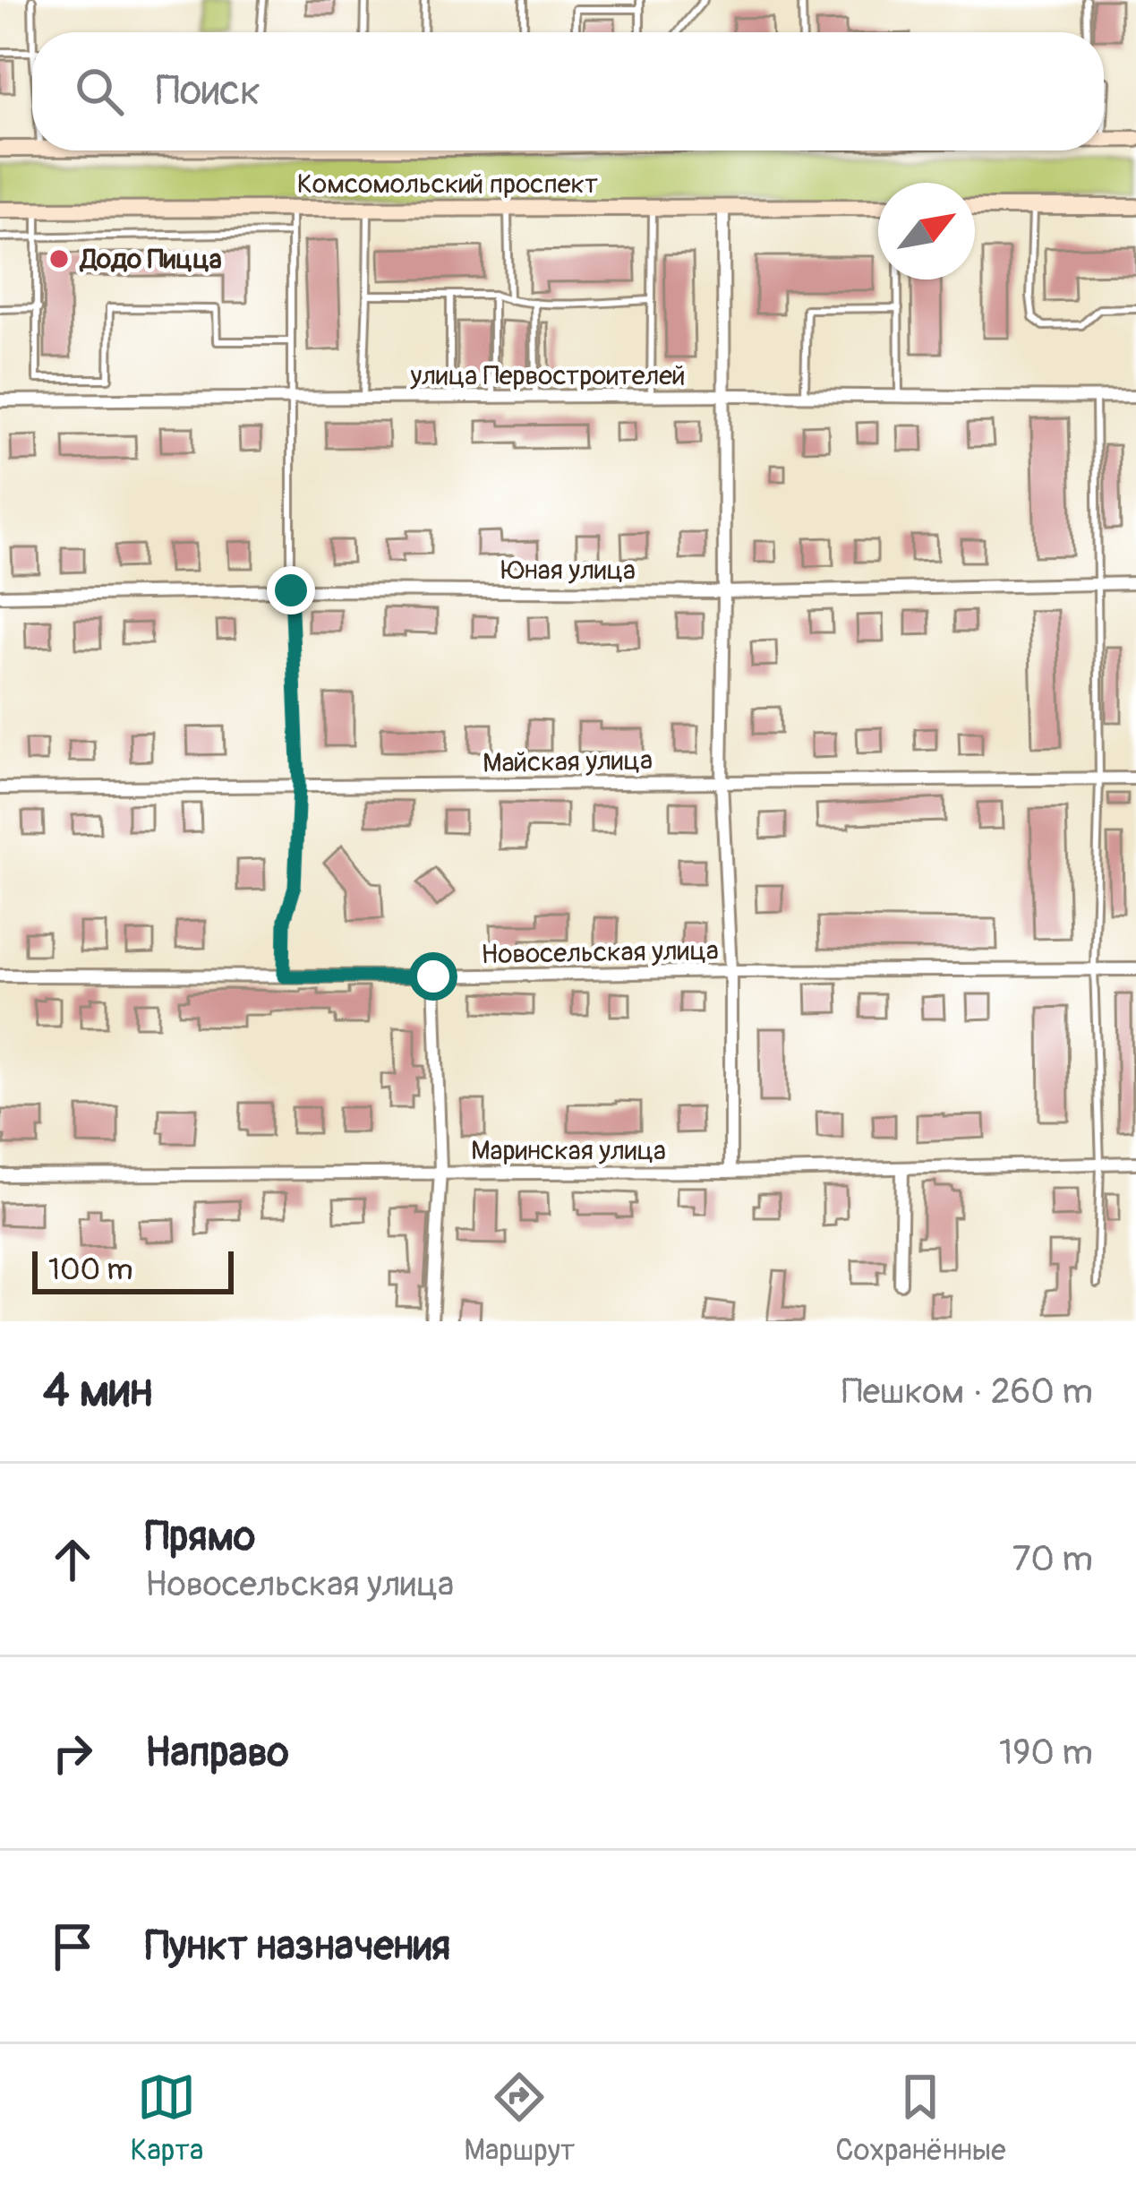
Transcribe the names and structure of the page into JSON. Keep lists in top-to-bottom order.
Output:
{
  "streets": {
    "main road": ["Комсомольский проспект"],
    "street": [
      "улица Первостроителей",
      "Юная улица",
      "Майская улица",
      "Новосельская улица",
      "Маринская улица"
    ]
  },
  "places": ["Додо Пицца"],
  "scale_bar": "100 m",
  "north": "top right",
  "page": {
    "search": "Поиск",
    "scale": "100 m",
    "heading": ["4 мин", "Пешком · 260 m"],
    "list": [
      ["Прямо", "Новосельская улица", "70 m"],
      ["Направо", "190 m"],
      "Пункт назначения"
    ],
    "nav": ["Карта", "Маршрут", "Сохранённые"]
  }
}
